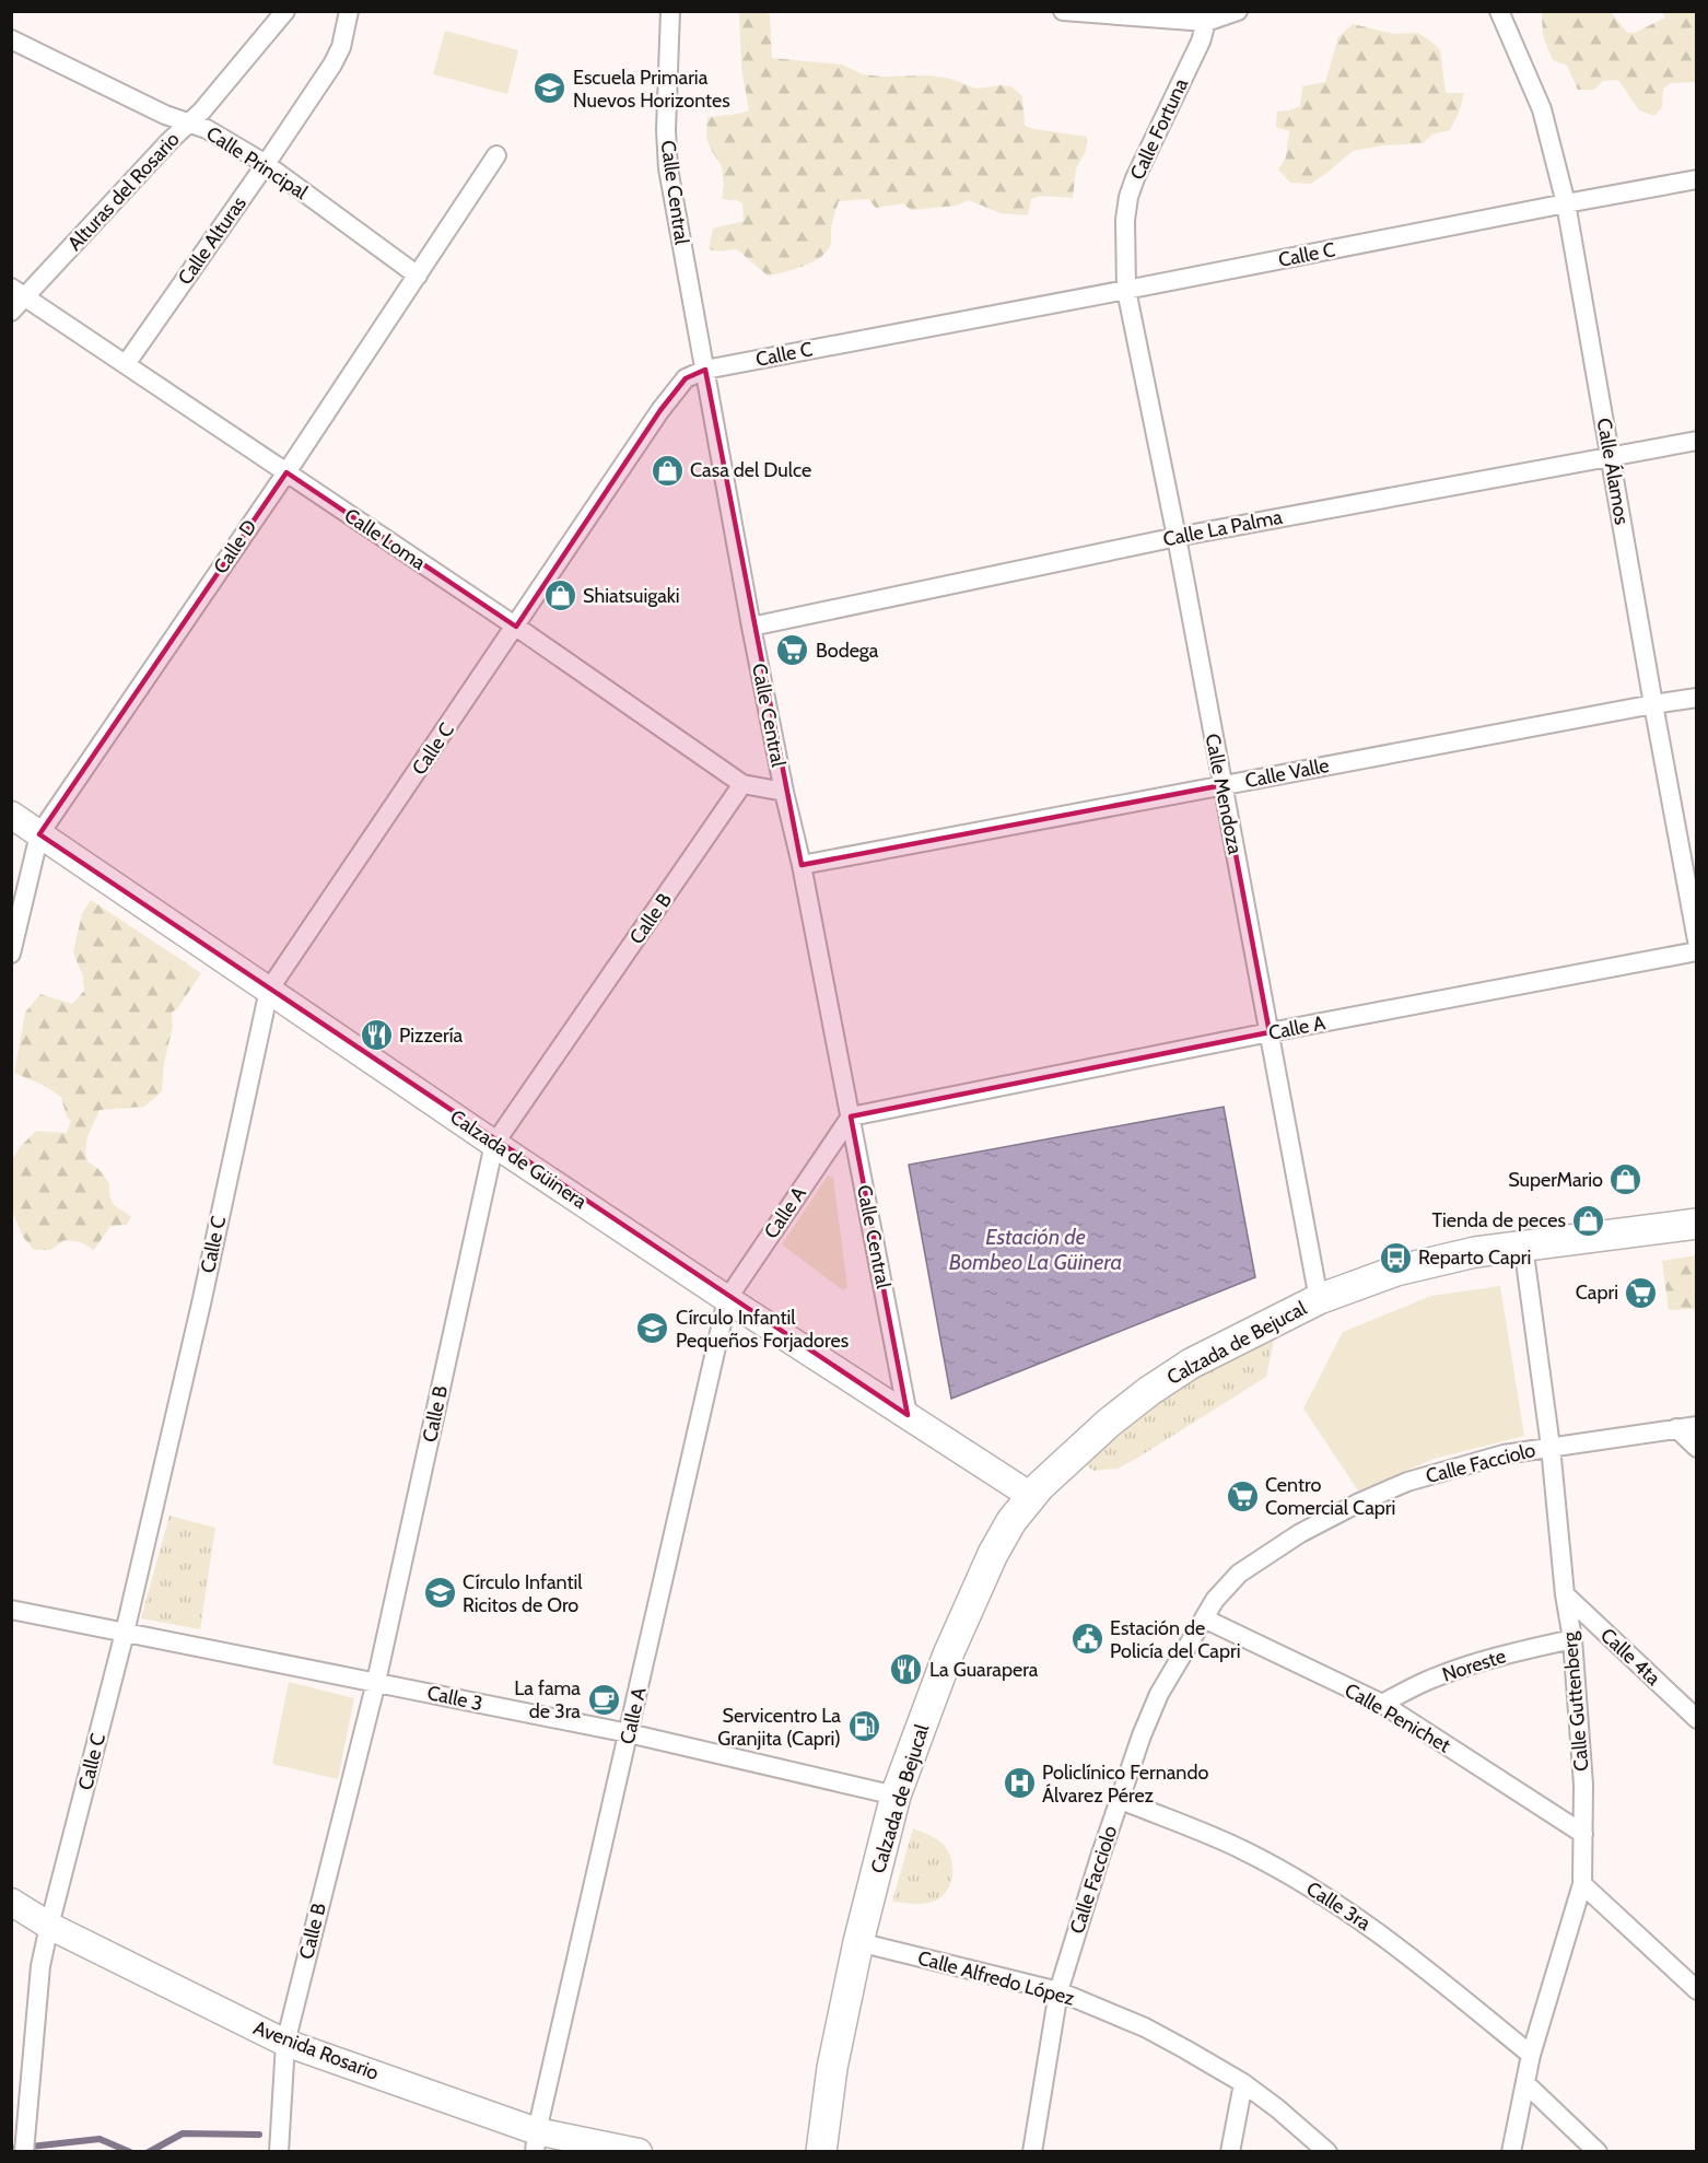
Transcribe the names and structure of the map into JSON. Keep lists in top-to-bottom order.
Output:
{
  "streets": {
    "main road": ["Calzada de Güinera", "Calzada de Bejucal", "Avenida Rosario"],
    "street": [
      "Calle Fortuna",
      "Calle Principal",
      "Alturas del Rosario",
      "Calle Central",
      "Calle Alturas",
      "Calle C",
      "Calle Álamos",
      "Calle La Palma",
      "Calle Loma",
      "Calle D",
      "Calle Valle",
      "Calle Mendoza",
      "Calle B",
      "Calle A",
      "Calle Facciolo",
      "Calle 4ta",
      "Noreste",
      "Calle 3",
      "Calle Guttenberg",
      "Calle Penichet",
      "Calle 3ra",
      "Calle Alfredo López"
    ]
  },
  "crossings": [
    ["Calle Fortuna", "Calle C"],
    ["Calle Fortuna", "Calle Mendoza"],
    ["Calle Principal", "Alturas del Rosario"],
    ["Calle Principal", "Calle Alturas"],
    ["Calle Principal", "Calle D"],
    ["Alturas del Rosario", "Calle Loma"],
    ["Calle Central", "Calle C"],
    ["Calle Central", "Calle La Palma"],
    ["Calle Central", "Calle Valle"],
    ["Calle Central", "Calle A"],
    ["Calle Central", "Calzada de Güinera"],
    ["Calle Alturas", "Calle Loma"],
    ["Calle C", "Calle Álamos"],
    ["Calle C", "Calle Loma"],
    ["Calle C", "Calle Mendoza"],
    ["Calle C", "Calzada de Güinera"],
    ["Calle C", "Calle 3"],
    ["Calle C", "Avenida Rosario"],
    ["Calle Álamos", "Calle La Palma"],
    ["Calle Álamos", "Calle Valle"],
    ["Calle La Palma", "Calle Mendoza"],
    ["Calle Loma", "Calle D"],
    ["Calle Loma", "Calle B"],
    ["Calle D", "Calzada de Güinera"],
    ["Calle Valle", "Calle Mendoza"],
    ["Calle Mendoza", "Calle A"],
    ["Calle Mendoza", "Calzada de Bejucal"],
    ["Calle B", "Calzada de Güinera"],
    ["Calle B", "Calle 3"],
    ["Calle B", "Avenida Rosario"],
    ["Calle A", "Calzada de Güinera"],
    ["Calle A", "Calle 3"],
    ["Calle A", "Avenida Rosario"],
    ["Calzada de Güinera", "Calzada de Bejucal"],
    ["Calzada de Bejucal", "Calle 3"],
    ["Calzada de Bejucal", "Calle Guttenberg"],
    ["Calzada de Bejucal", "Calle Alfredo López"],
    ["Calle Facciolo", "Calle Guttenberg"],
    ["Calle Facciolo", "Calle Penichet"],
    ["Calle Facciolo", "Calle 3ra"],
    ["Calle Facciolo", "Calle Alfredo López"],
    ["Calle 4ta", "Calle Guttenberg"],
    ["Noreste", "Calle Guttenberg"],
    ["Noreste", "Calle Penichet"],
    ["Calle Guttenberg", "Calle Penichet"],
    ["Calle Guttenberg", "Calle 3ra"]
  ],
  "water": ["Estación de Bombeo La Güinera"],
  "places": {
    "school or university": ["Escuela Primaria Nuevos Horizontes", "Círculo Infantil Pequeños Forjadores", "Círculo Infantil Ricitos de Oro"],
    "shop": [
      "Casa del Dulce",
      "Shiatsuigaki",
      "SuperMario",
      "Tienda de peces"
    ],
    "supermarket": ["Bodega", "Capri", "Centro Comercial Capri"],
    "restaurant": ["Pizzería", "La Guarapera"],
    "bus stop": ["Reparto Capri"],
    "public building": ["Estación de Policía del Capri"],
    "cafe": ["La fama de 3ra"],
    "fuel station": ["Servicentro La Granjita (Capri)"],
    "hospital": ["Policlínico Fernando Álvarez Pérez"]
  }
}
